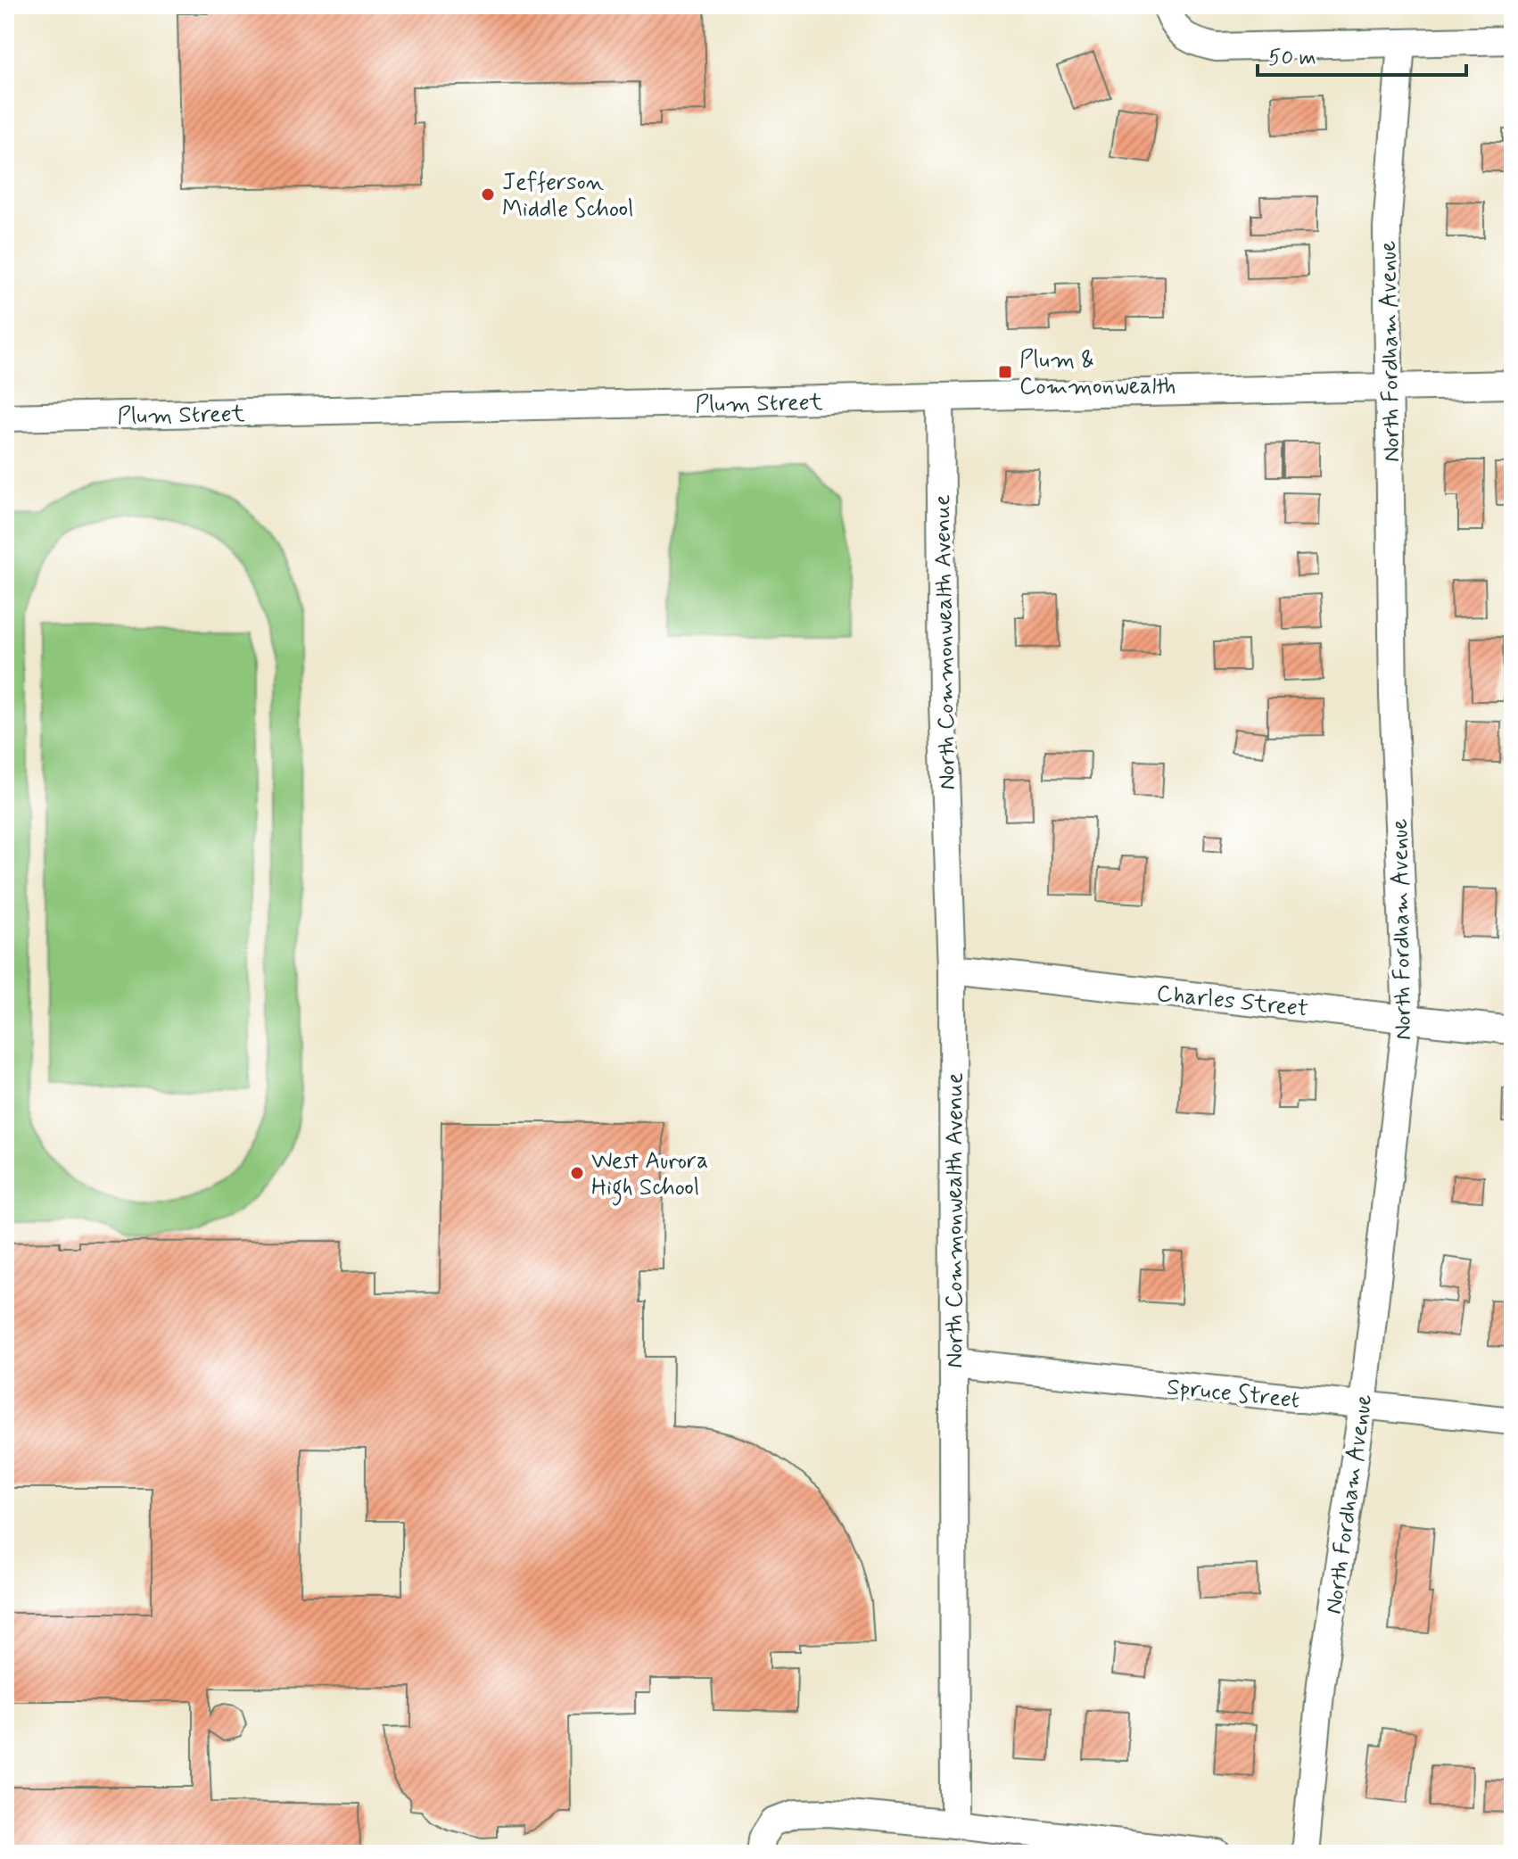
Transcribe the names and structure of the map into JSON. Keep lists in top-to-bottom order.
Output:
{
  "streets": {
    "street": [
      "North Fordham Avenue",
      "Plum Street",
      "North Commonwealth Avenue",
      "Charles Street",
      "Spruce Street"
    ]
  },
  "crossings": [
    ["North Fordham Avenue", "Plum Street"],
    ["North Fordham Avenue", "Charles Street"],
    ["North Fordham Avenue", "Spruce Street"],
    ["Plum Street", "North Commonwealth Avenue"],
    ["North Commonwealth Avenue", "Charles Street"],
    ["North Commonwealth Avenue", "Spruce Street"]
  ],
  "places": {
    "other": ["Jefferson Middle School", "West Aurora High School"],
    "transit": ["Plum & Commonwealth"]
  },
  "scale_bar": "50 m"
}
